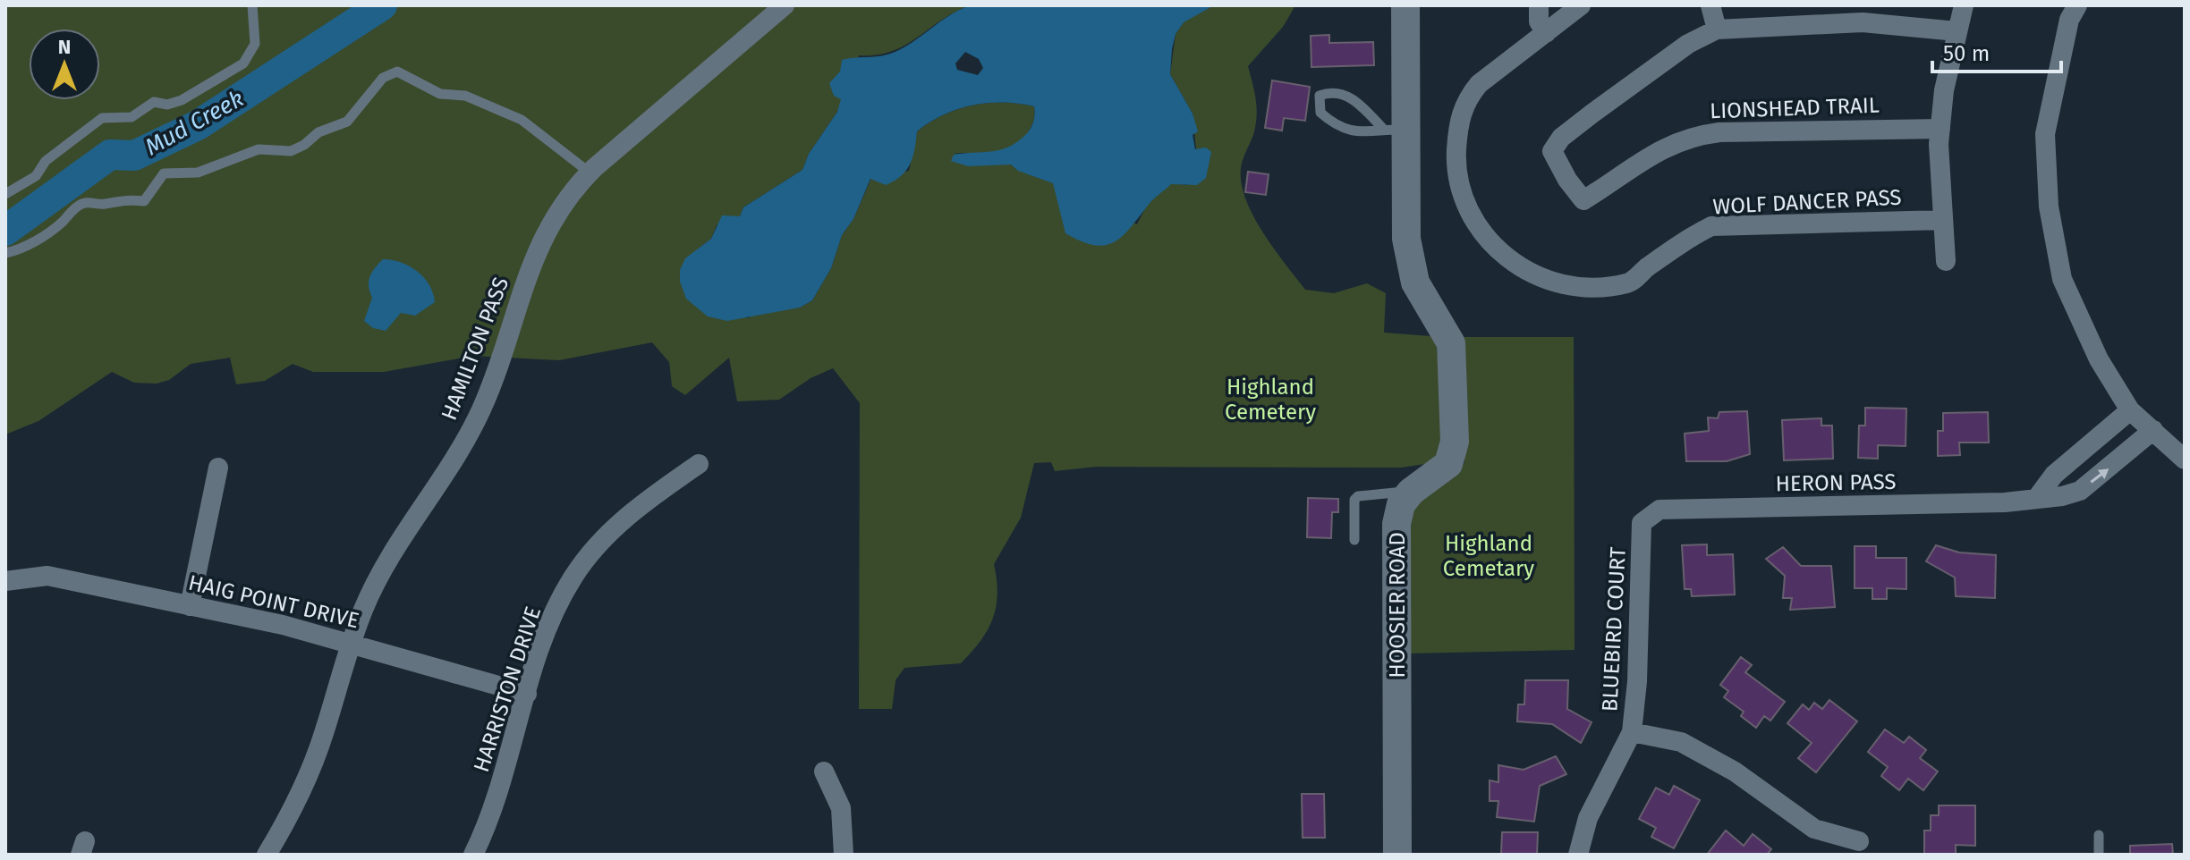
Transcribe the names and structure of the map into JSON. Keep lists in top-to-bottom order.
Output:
{
  "streets": {
    "street": [
      "LIONSHEAD TRAIL",
      "WOLF DANCER PASS",
      "HAMILTON PASS",
      "HERON PASS",
      "HAIG POINT DRIVE",
      "HOOSIER ROAD",
      "BLUEBIRD COURT",
      "HARRISTON DRIVE"
    ]
  },
  "crossings": [
    ["HAMILTON PASS", "HAIG POINT DRIVE"],
    ["HERON PASS", "BLUEBIRD COURT"],
    ["HAIG POINT DRIVE", "HARRISTON DRIVE"]
  ],
  "water": ["Mud Creek"],
  "parks": ["Highland Cemetery", "Highland Cemetary"],
  "scale_bar": "50 m",
  "north": "top"
}
